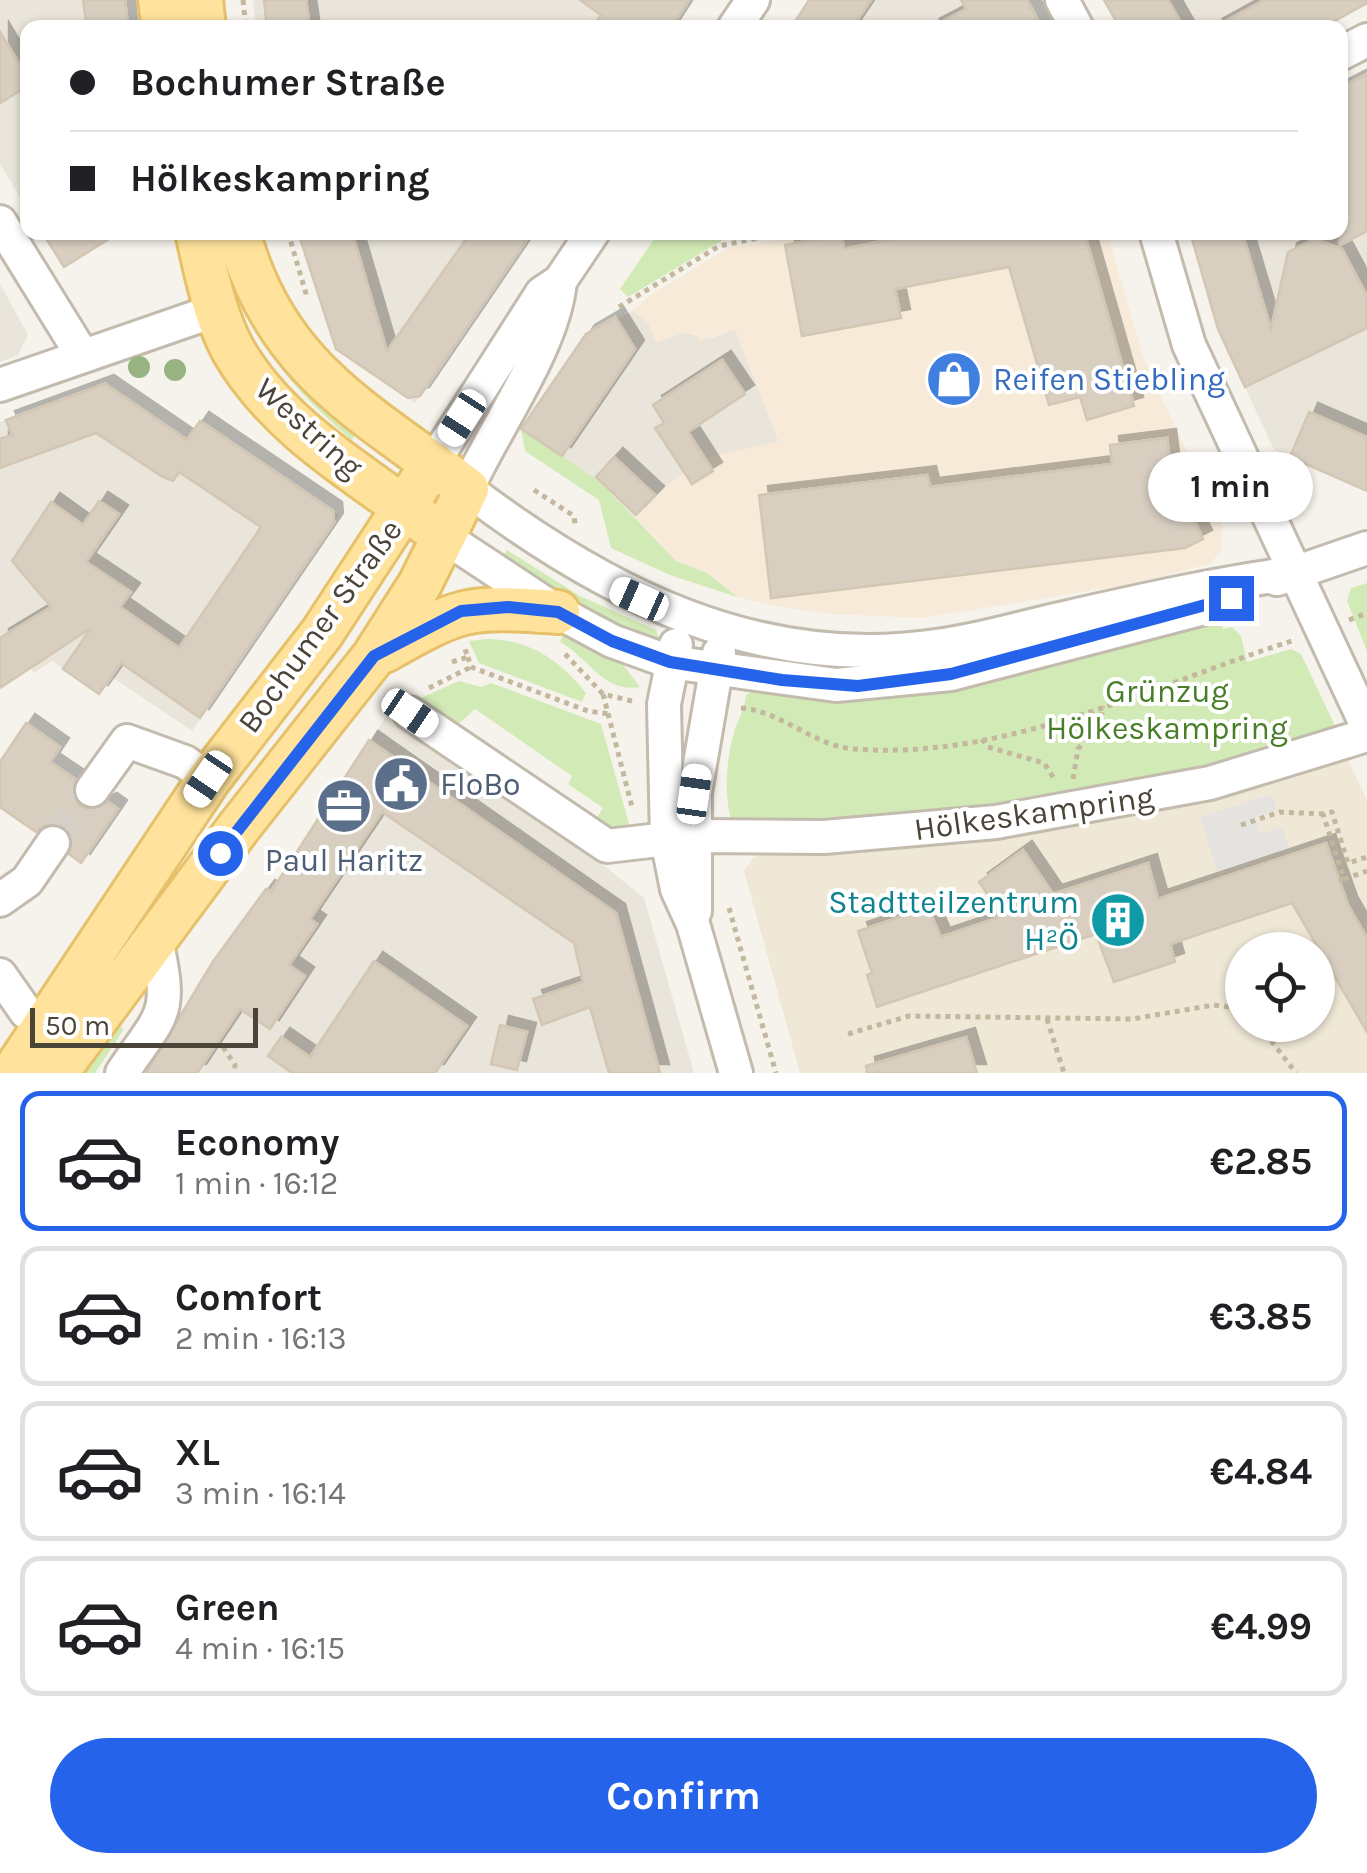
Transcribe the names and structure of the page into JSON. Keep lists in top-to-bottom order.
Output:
{
  "streets": {
    "main road": ["Westring", "Bochumer Straße"],
    "street": ["Hölkeskampring"]
  },
  "crossings": [
    ["Westring", "Bochumer Straße"]
  ],
  "parks": ["Grünzug Hölkeskampring"],
  "places": {
    "shop": ["Reifen Stiebling"],
    "public building": ["FloBo"],
    "office": ["Paul Haritz"],
    "building": ["Stadtteilzentrum H²Ö"]
  },
  "scale_bar": "50 m",
  "page": {
    "banner": ["Bochumer Straße", "Hölkeskampring"],
    "bubble": "1 min",
    "scale": "50 m",
    "list": [
      {
        "name": "Economy",
        "note": "1 min · 16:12",
        "value": "€2.85"
      },
      {
        "name": "Comfort",
        "note": "2 min · 16:13",
        "value": "€3.85"
      },
      {
        "name": "XL",
        "note": "3 min · 16:14",
        "value": "€4.84"
      },
      {
        "name": "Green",
        "note": "4 min · 16:15",
        "value": "€4.99"
      }
    ],
    "buttons": "Confirm"
  }
}
